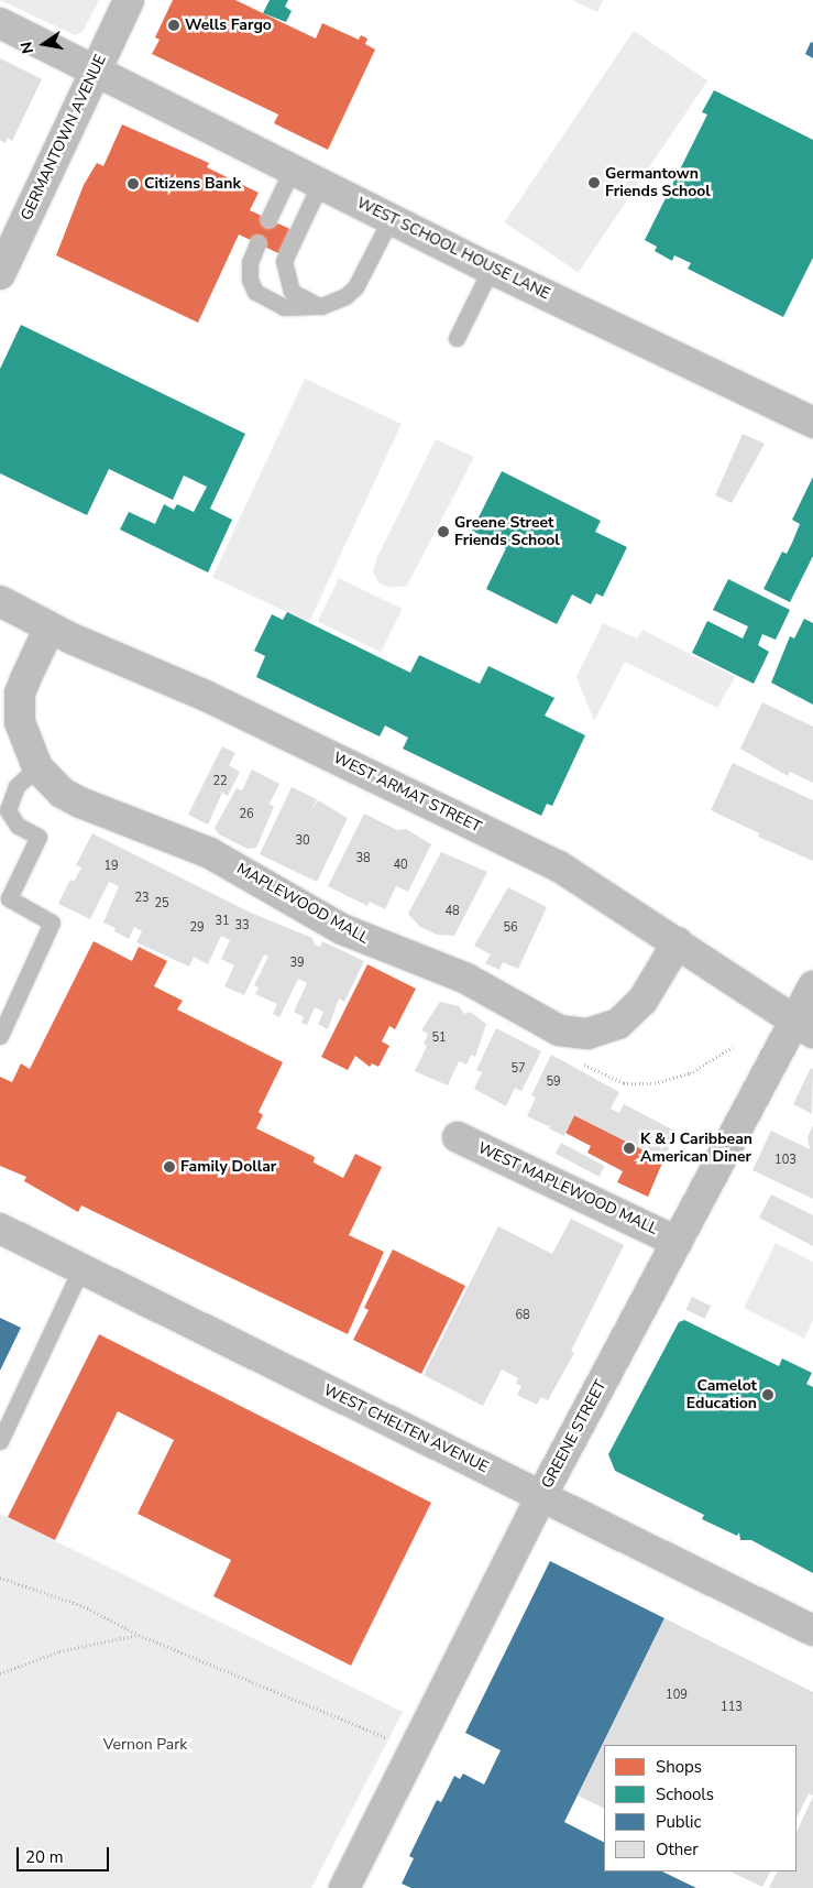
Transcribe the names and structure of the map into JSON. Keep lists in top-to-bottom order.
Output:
{
  "streets": {
    "street": [
      "GERMANTOWN AVENUE",
      "WEST SCHOOL HOUSE LANE",
      "WEST ARMAT STREET",
      "MAPLEWOOD MALL",
      "WEST MAPLEWOOD MALL",
      "WEST CHELTEN AVENUE",
      "GREENE STREET"
    ]
  },
  "crossings": [
    ["GERMANTOWN AVENUE", "WEST SCHOOL HOUSE LANE"],
    ["WEST ARMAT STREET", "MAPLEWOOD MALL"],
    ["WEST ARMAT STREET", "GREENE STREET"],
    ["WEST MAPLEWOOD MALL", "GREENE STREET"],
    ["WEST CHELTEN AVENUE", "GREENE STREET"]
  ],
  "parks": ["Vernon Park"],
  "places": [
    "Wells Fargo",
    "Germantown Friends School",
    "Citizens Bank",
    "Greene Street Friends School",
    "K & J Caribbean American Diner",
    "Family Dollar",
    "Camelot Education"
  ],
  "house_numbers": [
    "22",
    "26",
    "30",
    "38",
    "40",
    "19",
    "23",
    "25",
    "48",
    "31",
    "33",
    "29",
    "56",
    "39",
    "51",
    "57",
    "59",
    "103",
    "68",
    "109",
    "113"
  ],
  "legend": [
    "Shops",
    "Schools",
    "Public",
    "Other"
  ],
  "scale_bar": "20 m",
  "north": "left"
}
